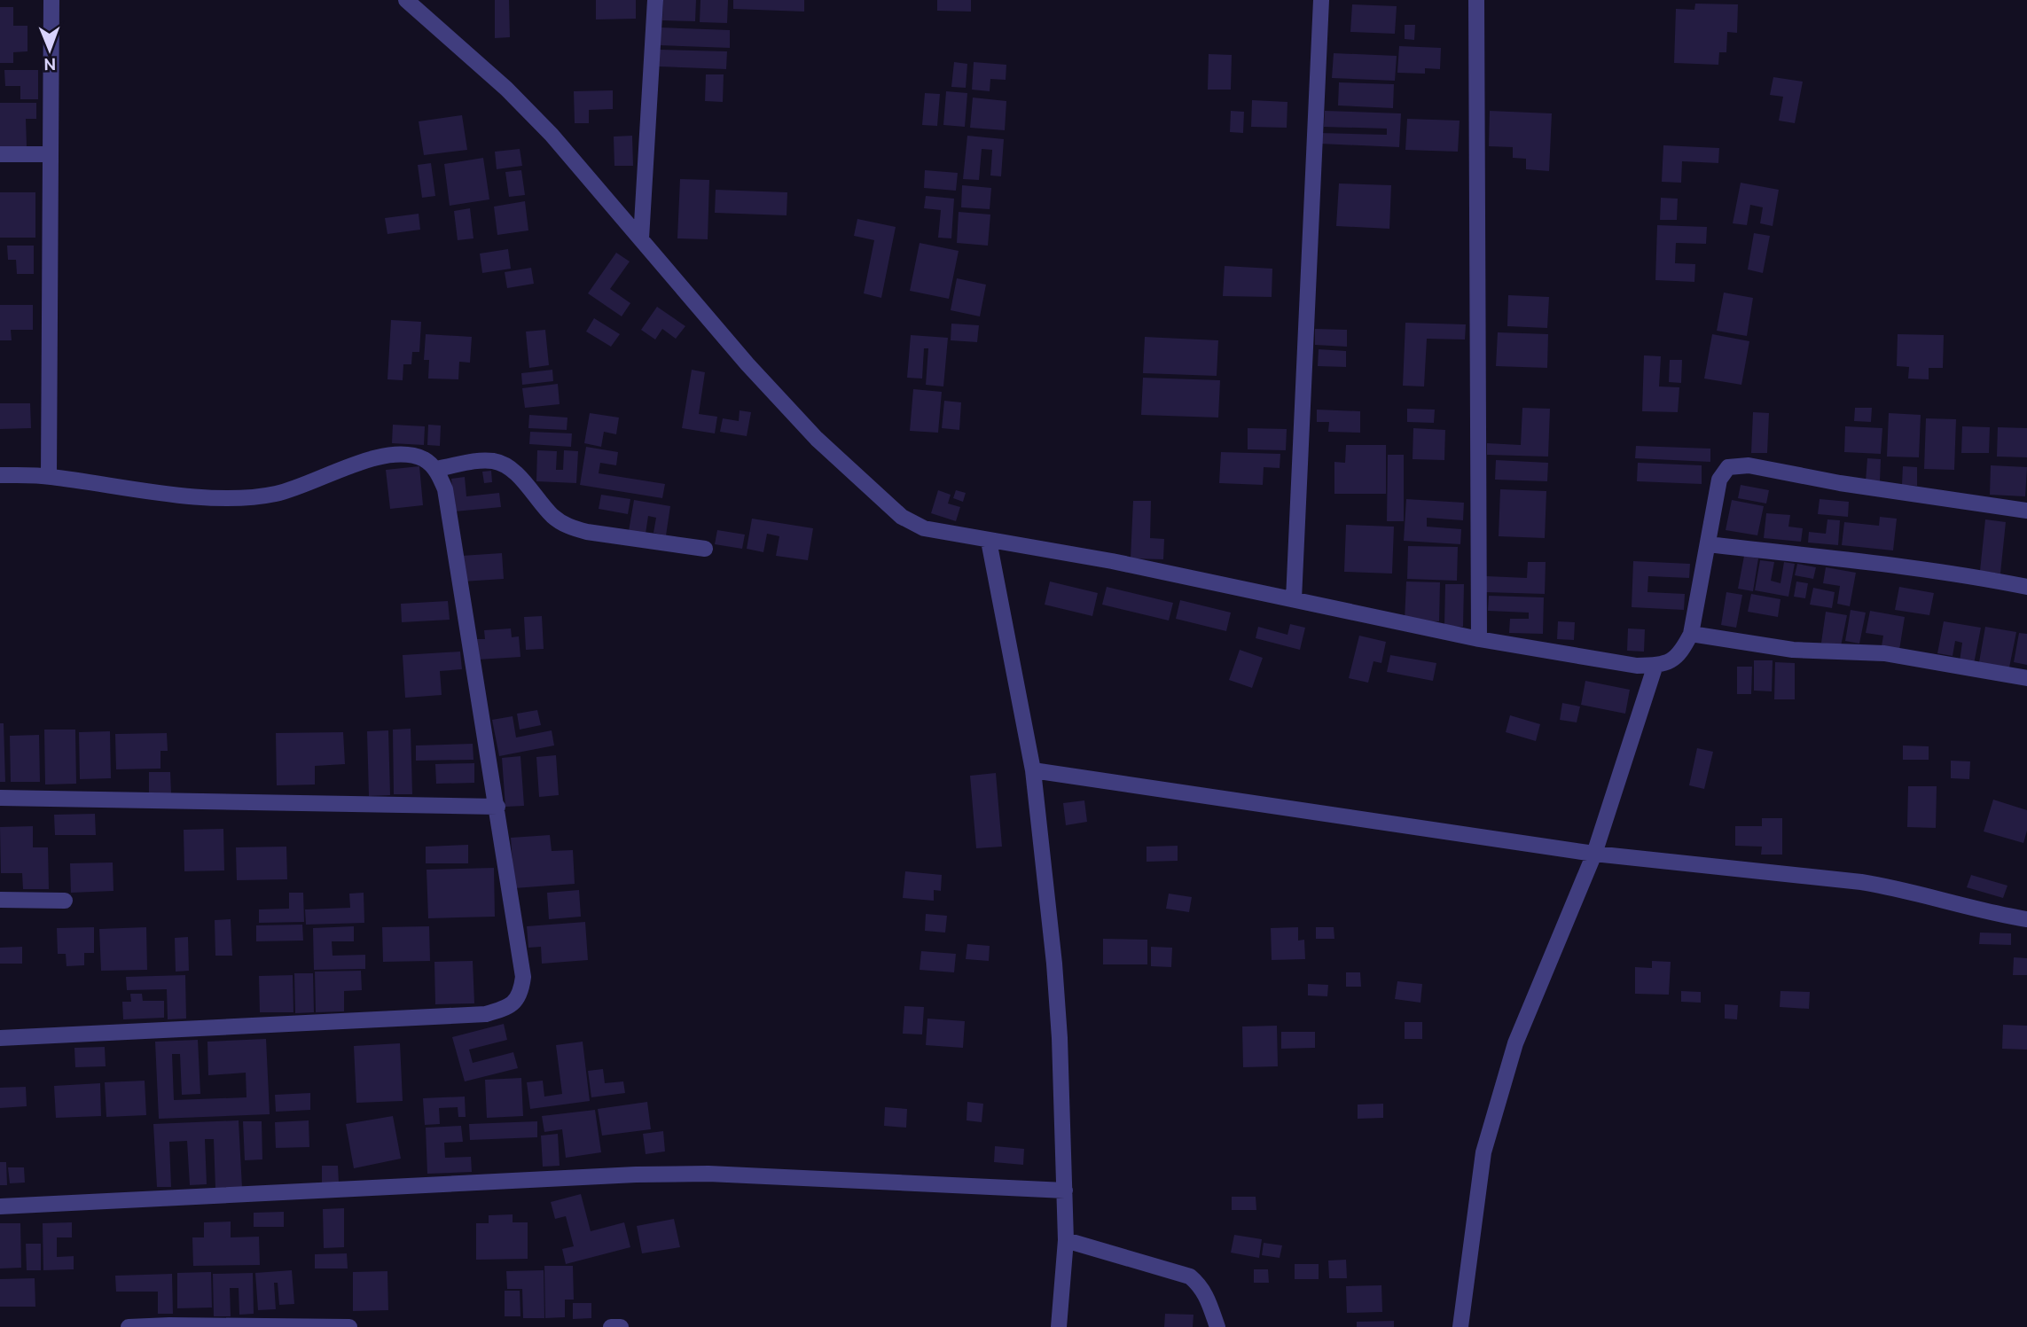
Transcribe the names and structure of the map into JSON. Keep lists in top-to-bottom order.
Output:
{
  "north": "bottom"
}
